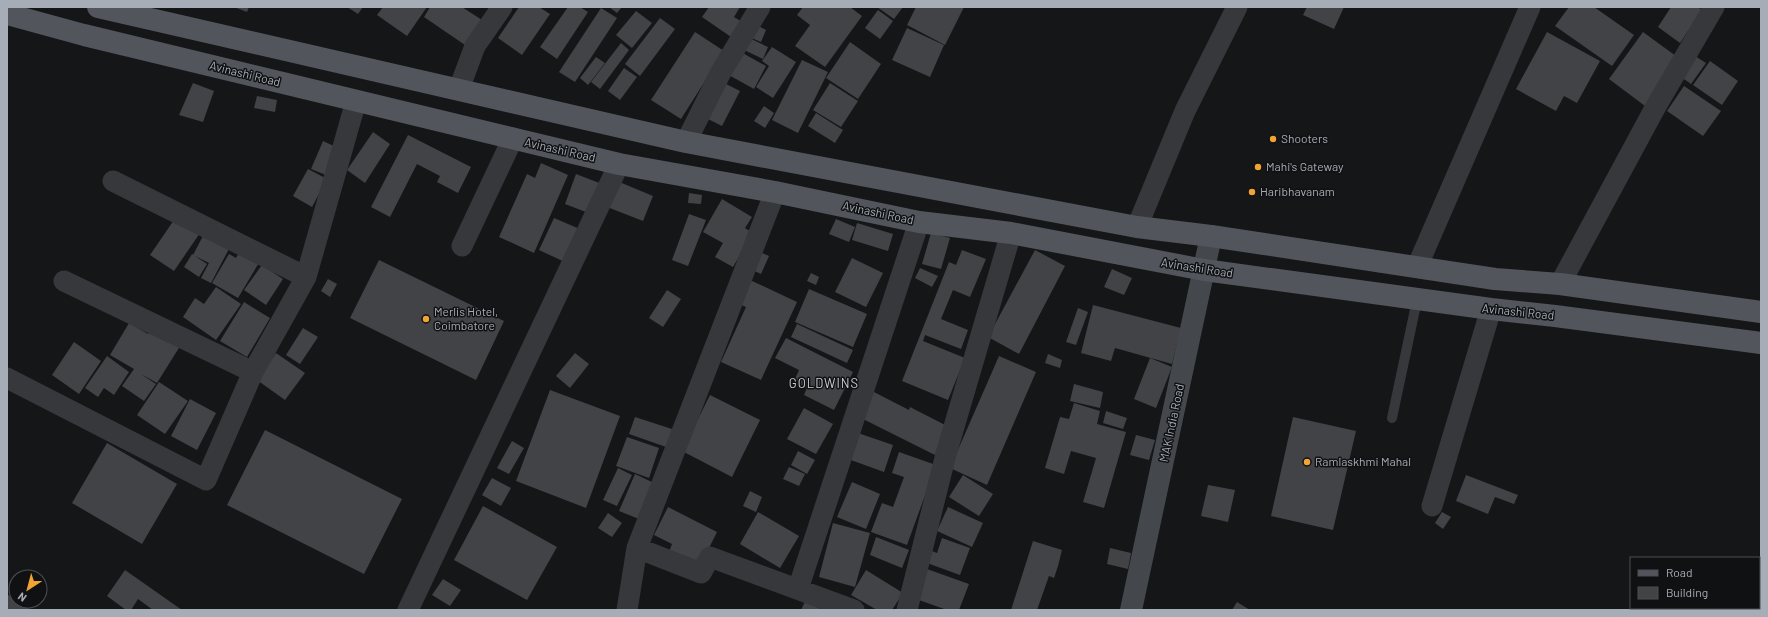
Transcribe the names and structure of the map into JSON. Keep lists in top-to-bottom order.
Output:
{
  "streets": {
    "main road": ["Avinashi Road"],
    "street": ["MAK India Road"]
  },
  "crossings": [
    ["Avinashi Road", "MAK India Road"]
  ],
  "districts": ["GOLDWINS"],
  "places": [
    "Shooters",
    "Mahi's Gateway",
    "Haribhavanam",
    "Merlis Hotel, Coimbatore",
    "Ramlaskhmi Mahal"
  ],
  "legend": ["Road", "Building"],
  "north": "bottom left"
}
